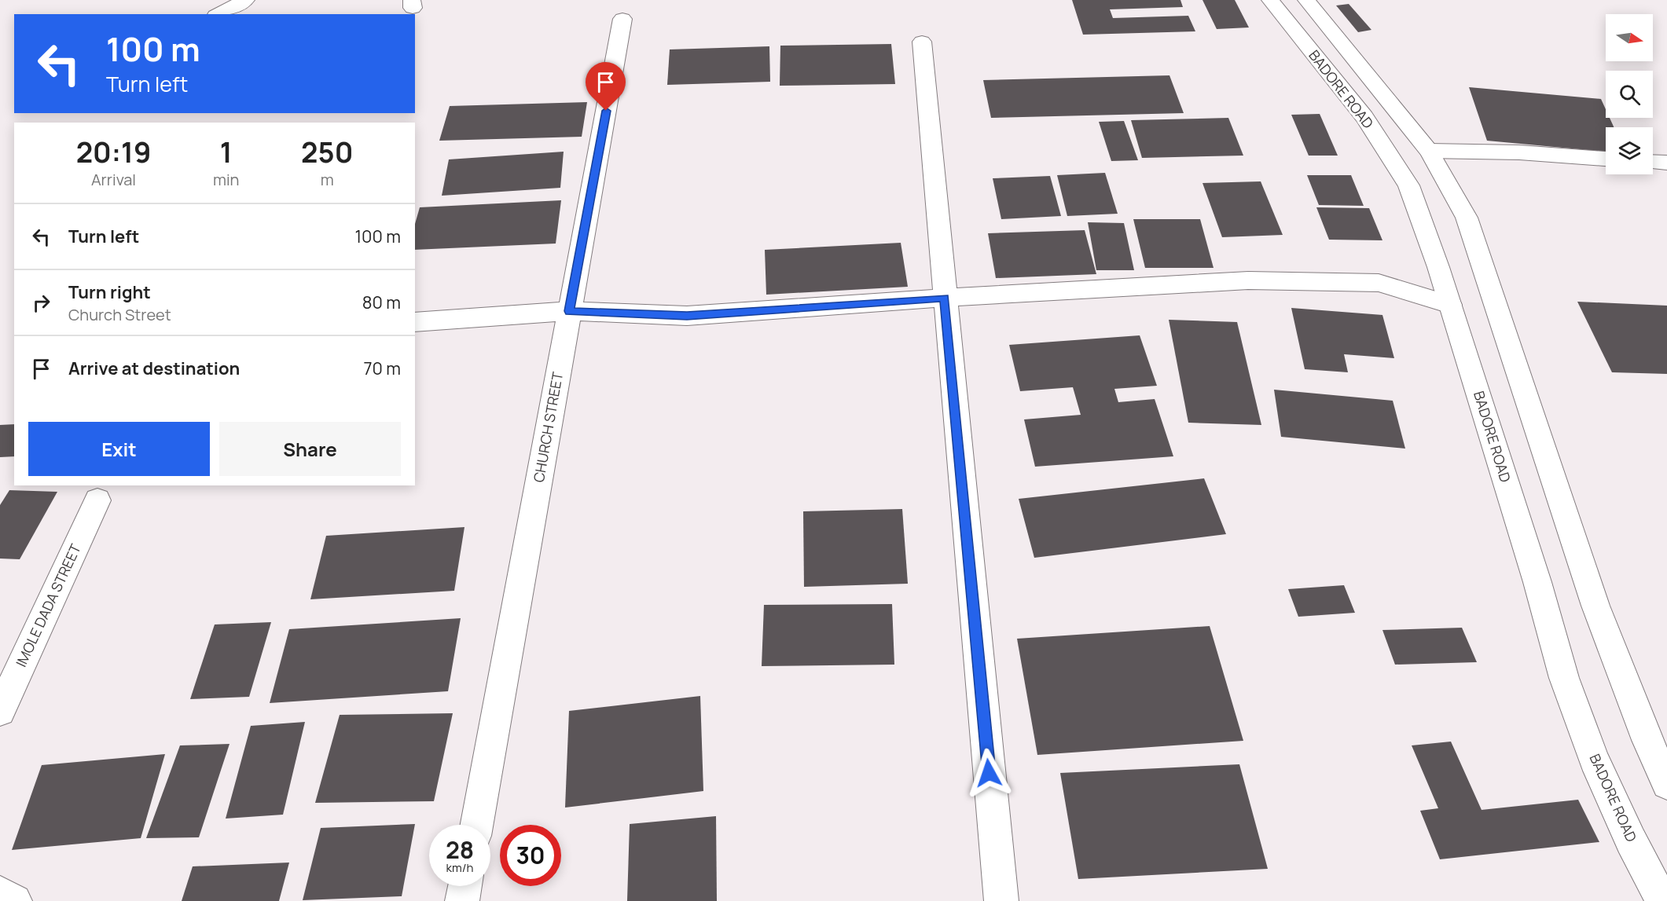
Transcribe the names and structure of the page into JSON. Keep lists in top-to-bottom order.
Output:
{
  "streets": {
    "street": ["BADORE ROAD", "CHURCH STREET", "IMOLE DADA STREET"]
  },
  "north": "right",
  "page": {
    "turn": ["100 m", "Turn left"],
    "eta": [
      "20:19",
      "Arrival",
      "1",
      "min",
      "250",
      "m"
    ],
    "list": [
      {
        "name": "Turn left",
        "value": "100 m"
      },
      {
        "name": "Turn right",
        "note": "Church Street",
        "value": "80 m"
      },
      {
        "name": "Arrive at destination",
        "value": "70 m"
      }
    ],
    "buttons": ["Exit", "Share"],
    "speed": "28 km/h",
    "limit": "30"
  }
}
